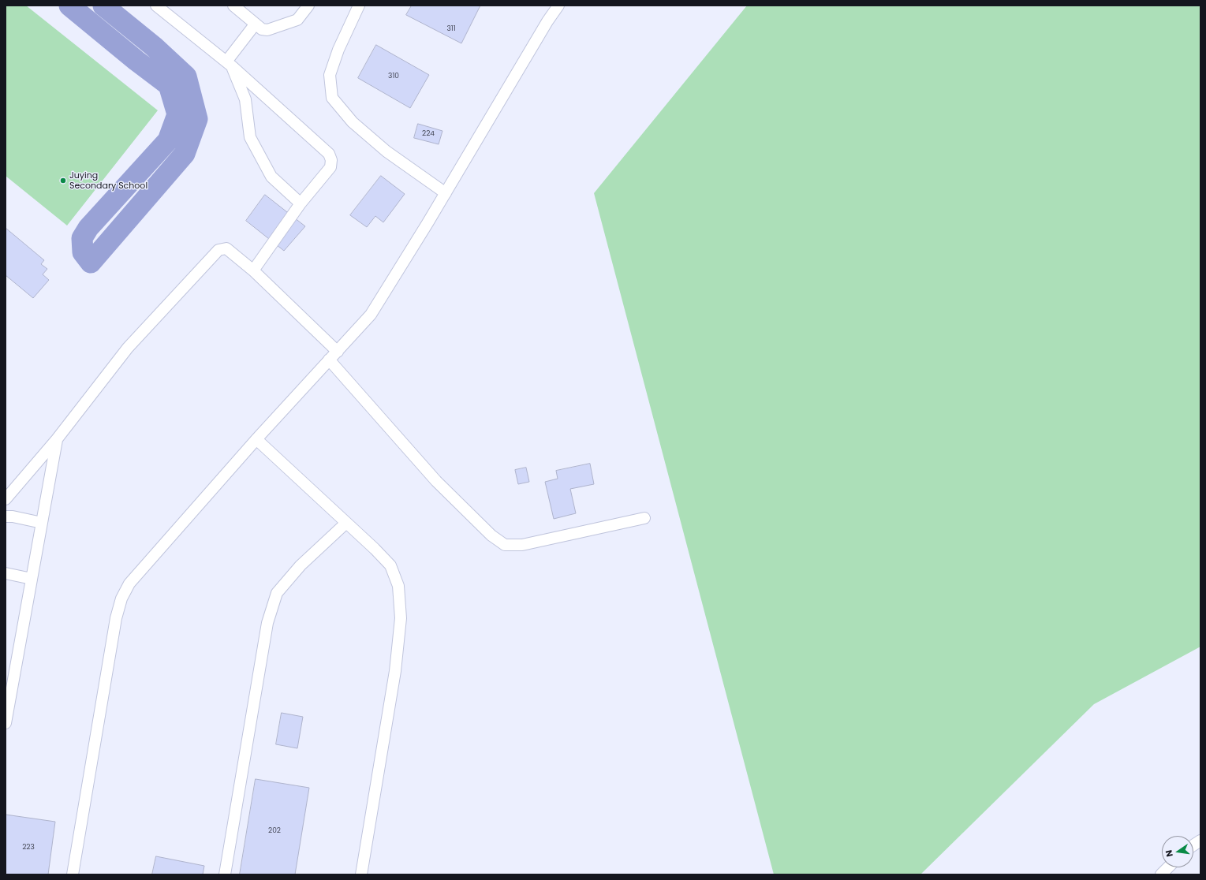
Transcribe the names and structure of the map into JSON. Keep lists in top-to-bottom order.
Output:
{
  "places": ["Juying Secondary School"],
  "house_numbers": [
    "311",
    "310",
    "224",
    "202",
    "223"
  ],
  "north": "left"
}
